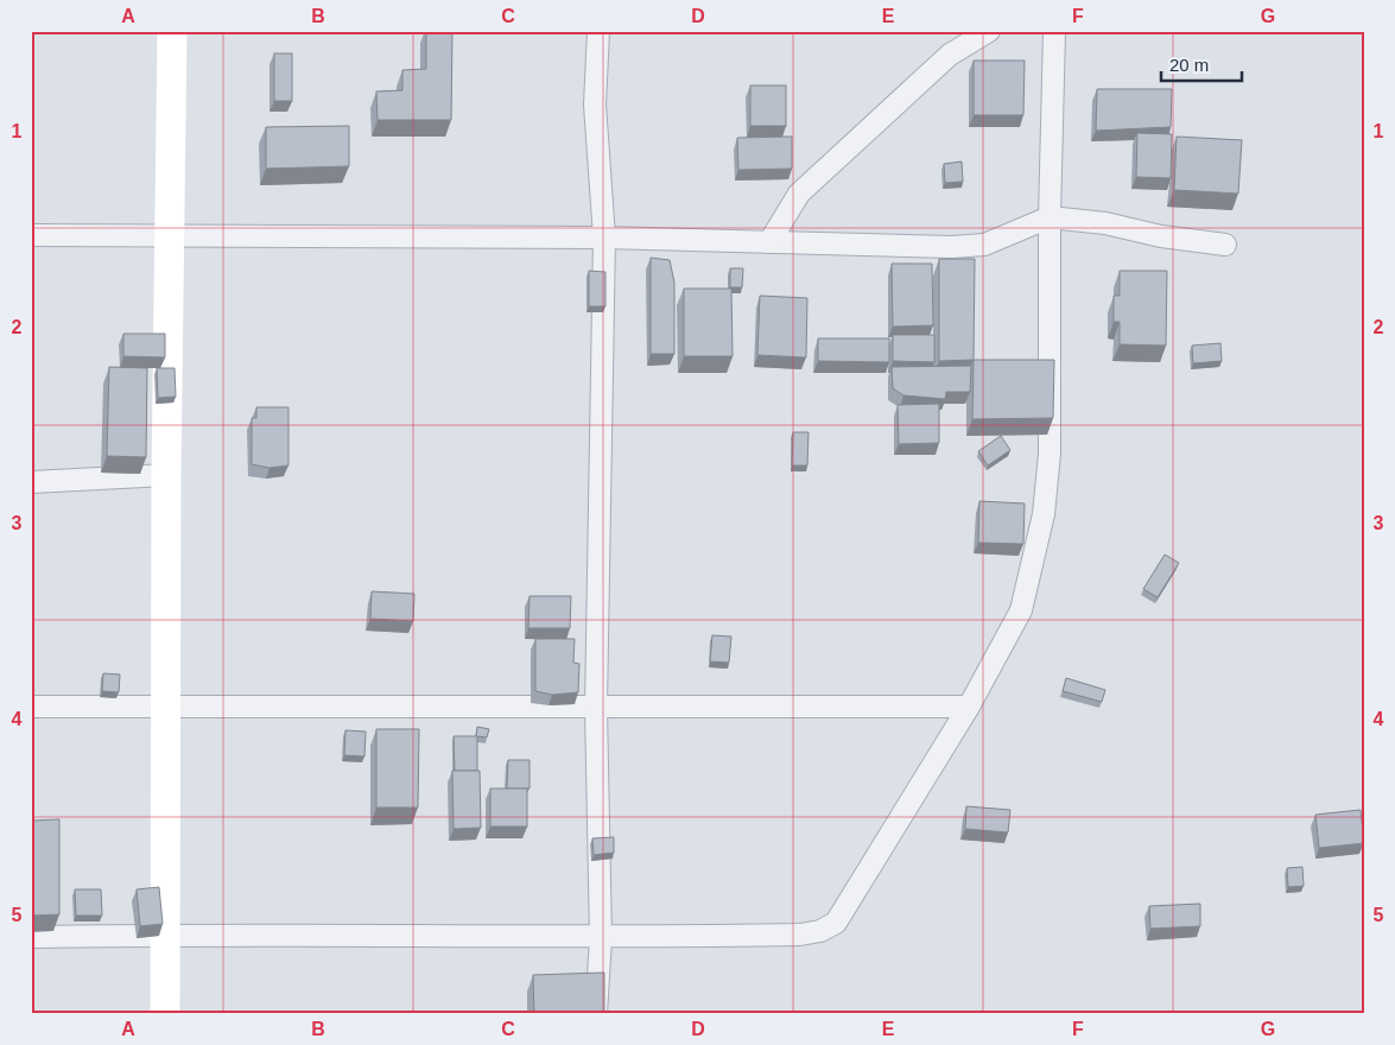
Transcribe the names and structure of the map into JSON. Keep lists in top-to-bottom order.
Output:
{
  "scale_bar": "20 m",
  "grid": {
    "columns": [
      "A",
      "B",
      "C",
      "D",
      "E",
      "F",
      "G"
    ],
    "rows": [
      "1",
      "2",
      "3",
      "4",
      "5"
    ]
  }
}
